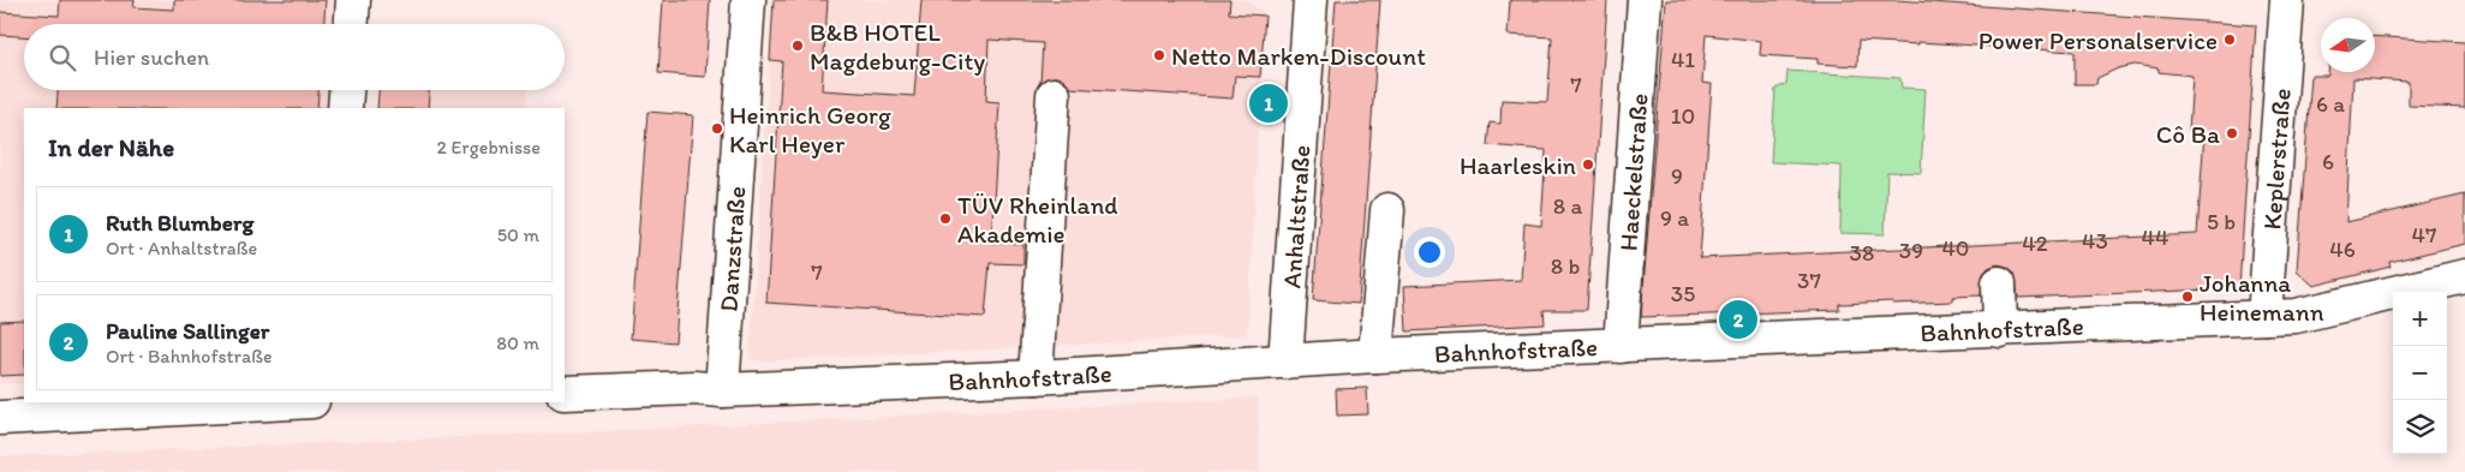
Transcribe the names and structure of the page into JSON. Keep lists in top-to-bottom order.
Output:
{
  "streets": {
    "street": [
      "Keplerstraße",
      "Haeckelstraße",
      "Anhaltstraße",
      "Danzstraße",
      "Bahnhofstraße"
    ]
  },
  "crossings": [
    ["Keplerstraße", "Bahnhofstraße"],
    ["Haeckelstraße", "Bahnhofstraße"],
    ["Anhaltstraße", "Bahnhofstraße"],
    ["Danzstraße", "Bahnhofstraße"]
  ],
  "places": [
    "Power Personalservice",
    "B&B HOTEL Magdeburg-City",
    "Netto Marken-Discount",
    "Heinrich Georg Karl Heyer",
    "Cô Ba",
    "Haarleskin",
    "TÜV Rheinland Akademie",
    "Johanna Heinemann"
  ],
  "house_numbers": [
    "41",
    "7",
    "6 a",
    "10",
    "6",
    "9",
    "8 a",
    "9 a",
    "5 b",
    "47",
    "44",
    "43",
    "42",
    "40",
    "46",
    "39",
    "38",
    "8 b",
    "7",
    "37",
    "35"
  ],
  "north": "left",
  "page": {
    "search": "Hier suchen",
    "pins": ["1", "2"],
    "heading": ["In der Nähe", "2 Ergebnisse"],
    "list": [
      {
        "mark": "1",
        "name": "Ruth Blumberg",
        "note": "Ort · Anhaltstraße",
        "value": "50 m"
      },
      {
        "mark": "2",
        "name": "Pauline Sallinger",
        "note": "Ort · Bahnhofstraße",
        "value": "80 m"
      }
    ],
    "map_buttons": ["+", "−"]
  }
}
